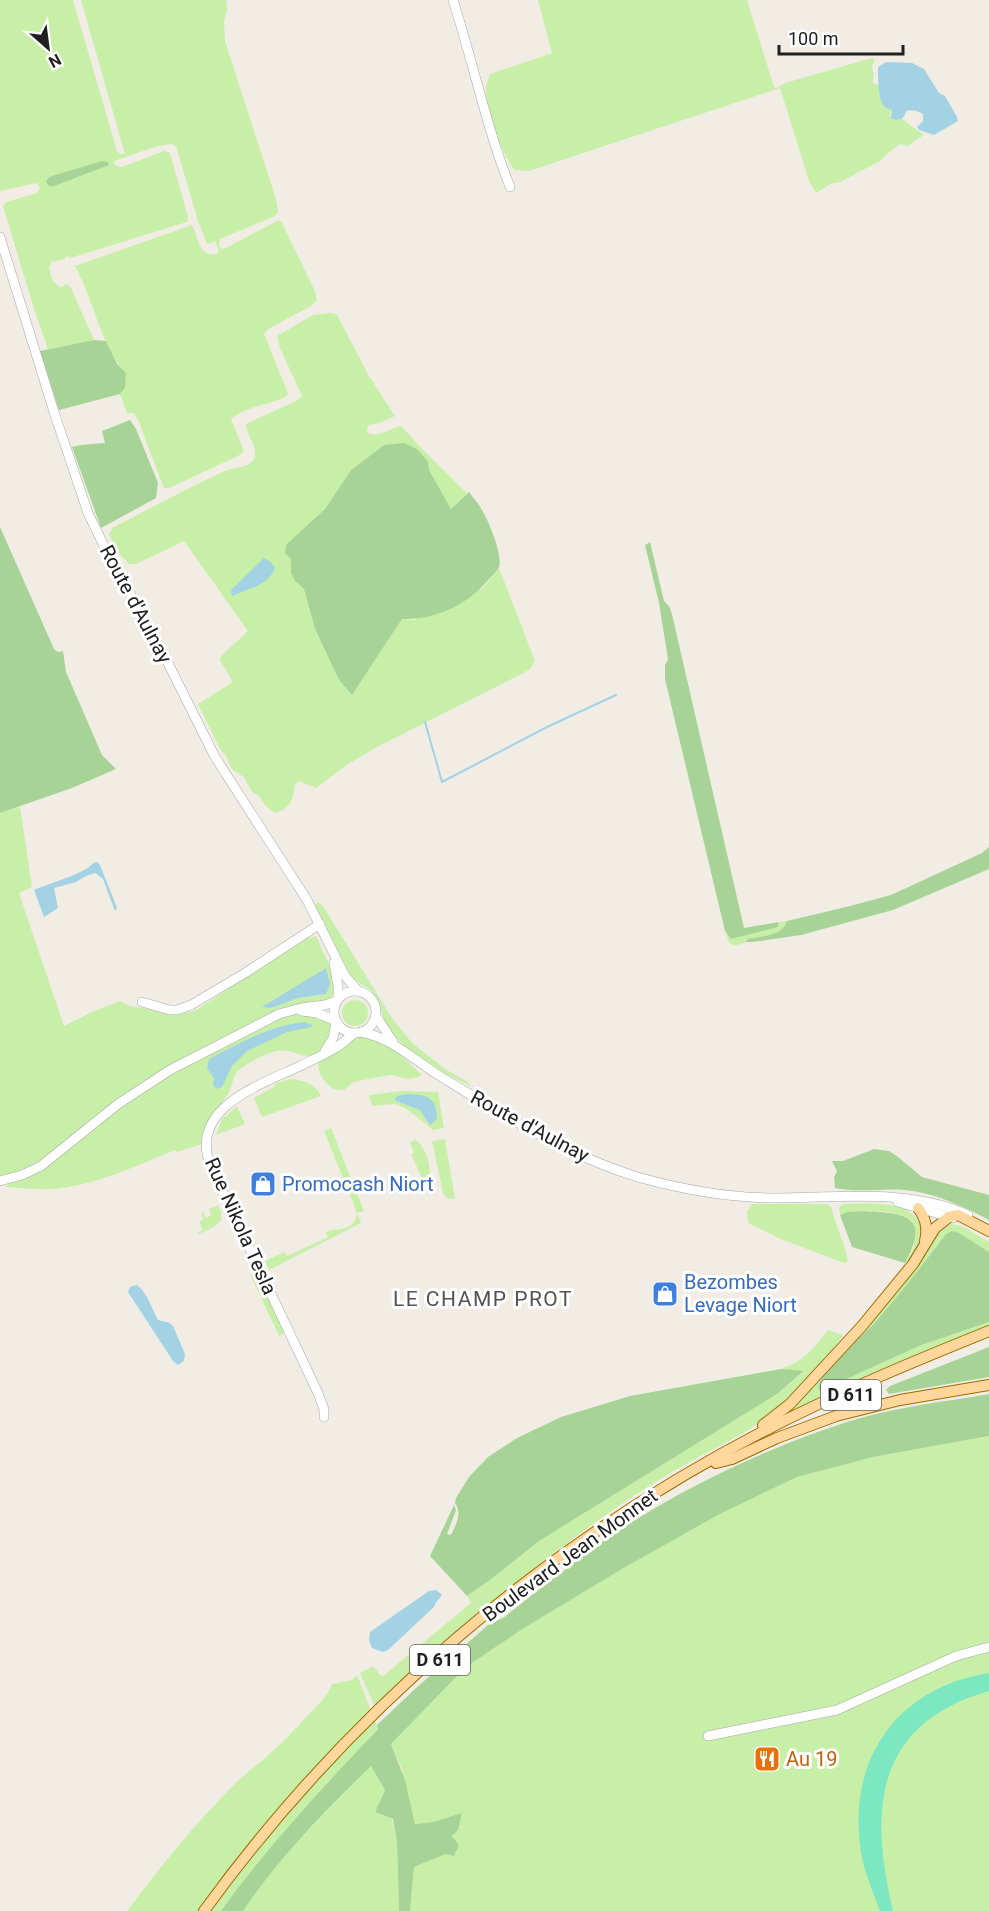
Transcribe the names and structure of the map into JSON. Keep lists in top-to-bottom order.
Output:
{
  "streets": {
    "main road": ["D 611", "Boulevard Jean Monnet"],
    "street": ["Route d'Aulnay", "Rue Nikola Tesla"]
  },
  "crossings": [
    ["Route d'Aulnay", "Rue Nikola Tesla"]
  ],
  "districts": ["LE CHAMP PROT"],
  "places": {
    "shop": ["Promocash Niort", "Bezombes Levage Niort"],
    "restaurant": ["Au 19"]
  },
  "scale_bar": "100 m",
  "north": "bottom right"
}
